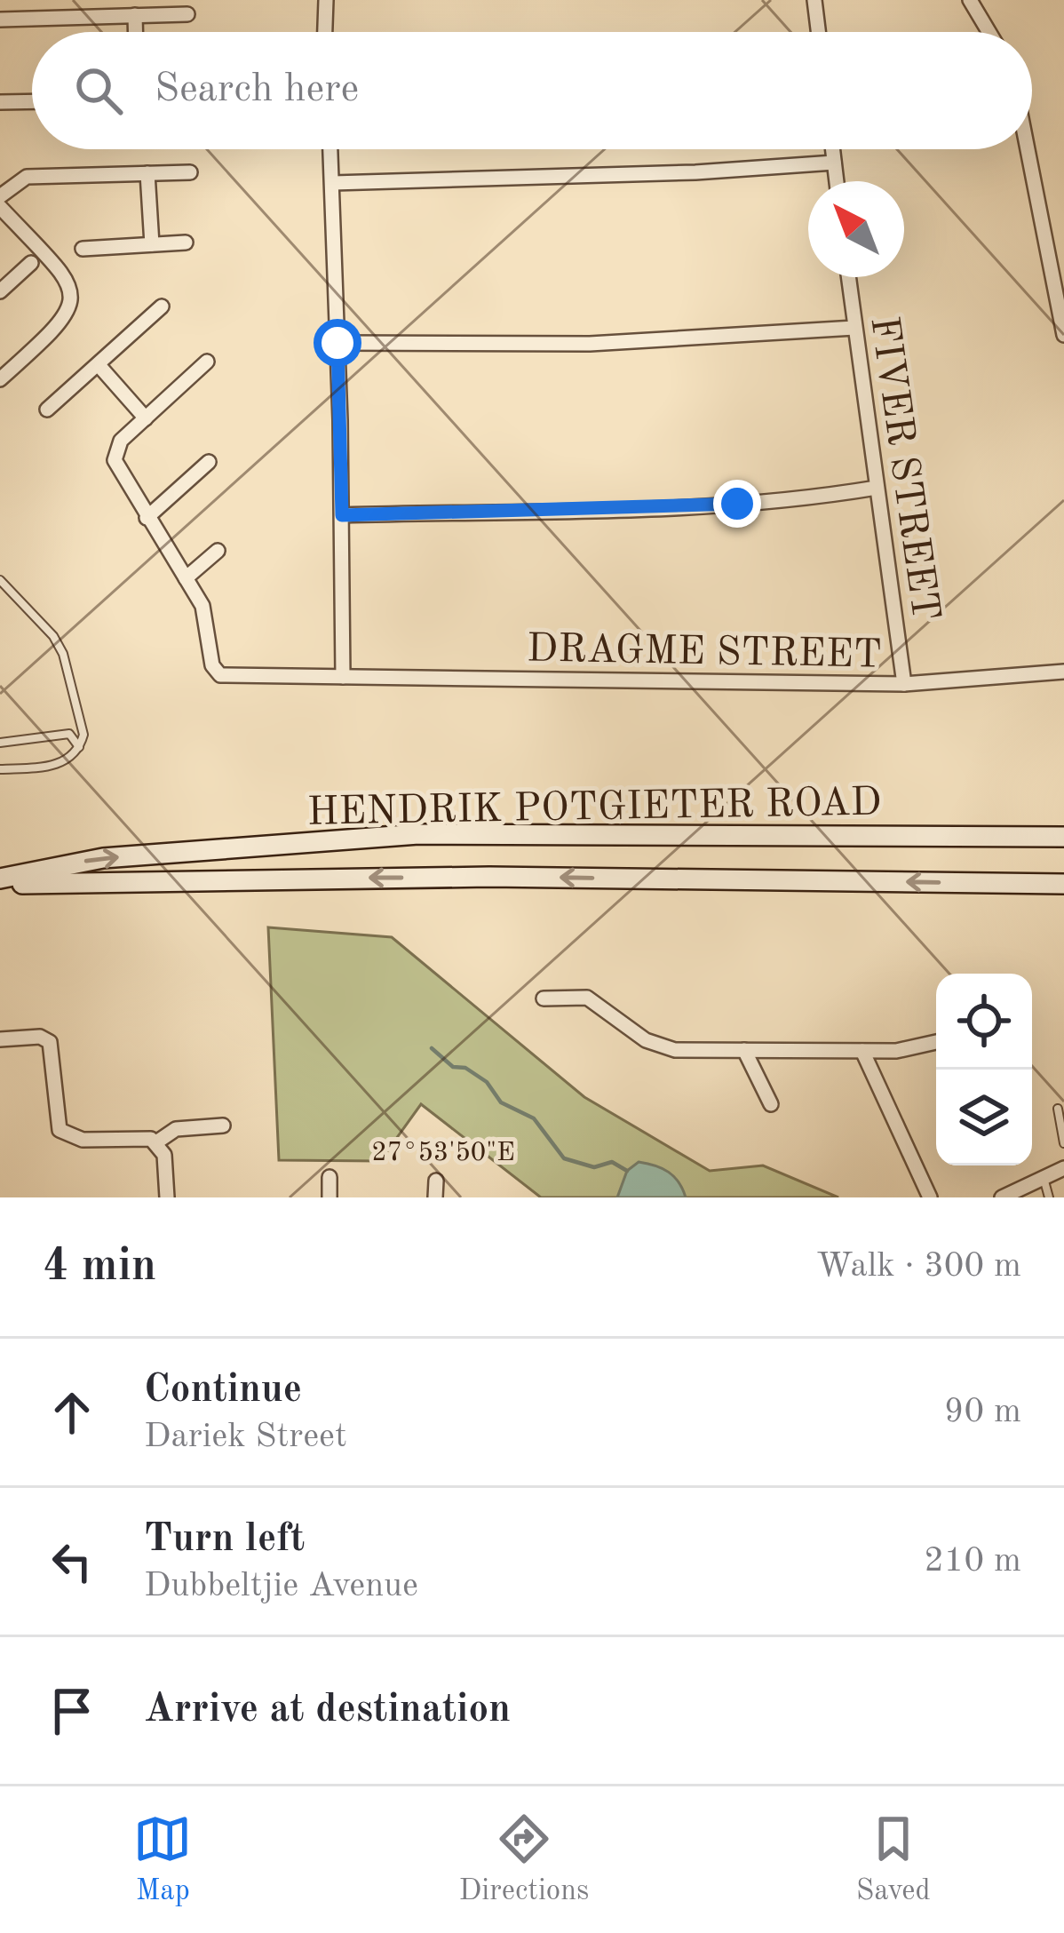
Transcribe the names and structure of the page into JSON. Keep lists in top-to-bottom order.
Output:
{
  "streets": {
    "main road": ["HENDRIK POTGIETER ROAD"],
    "street": ["FIVER STREET", "DRAGME STREET"]
  },
  "crossings": [
    ["FIVER STREET", "DRAGME STREET"]
  ],
  "north": "top left",
  "page": {
    "search": "Search here",
    "heading": ["4 min", "Walk · 300 m"],
    "list": [
      ["Continue", "Dariek Street", "90 m"],
      ["Turn left", "Dubbeltjie Avenue", "210 m"],
      "Arrive at destination"
    ],
    "nav": ["Map", "Directions", "Saved"]
  },
  "coordinates": ["27°53'50\"E"]
}
